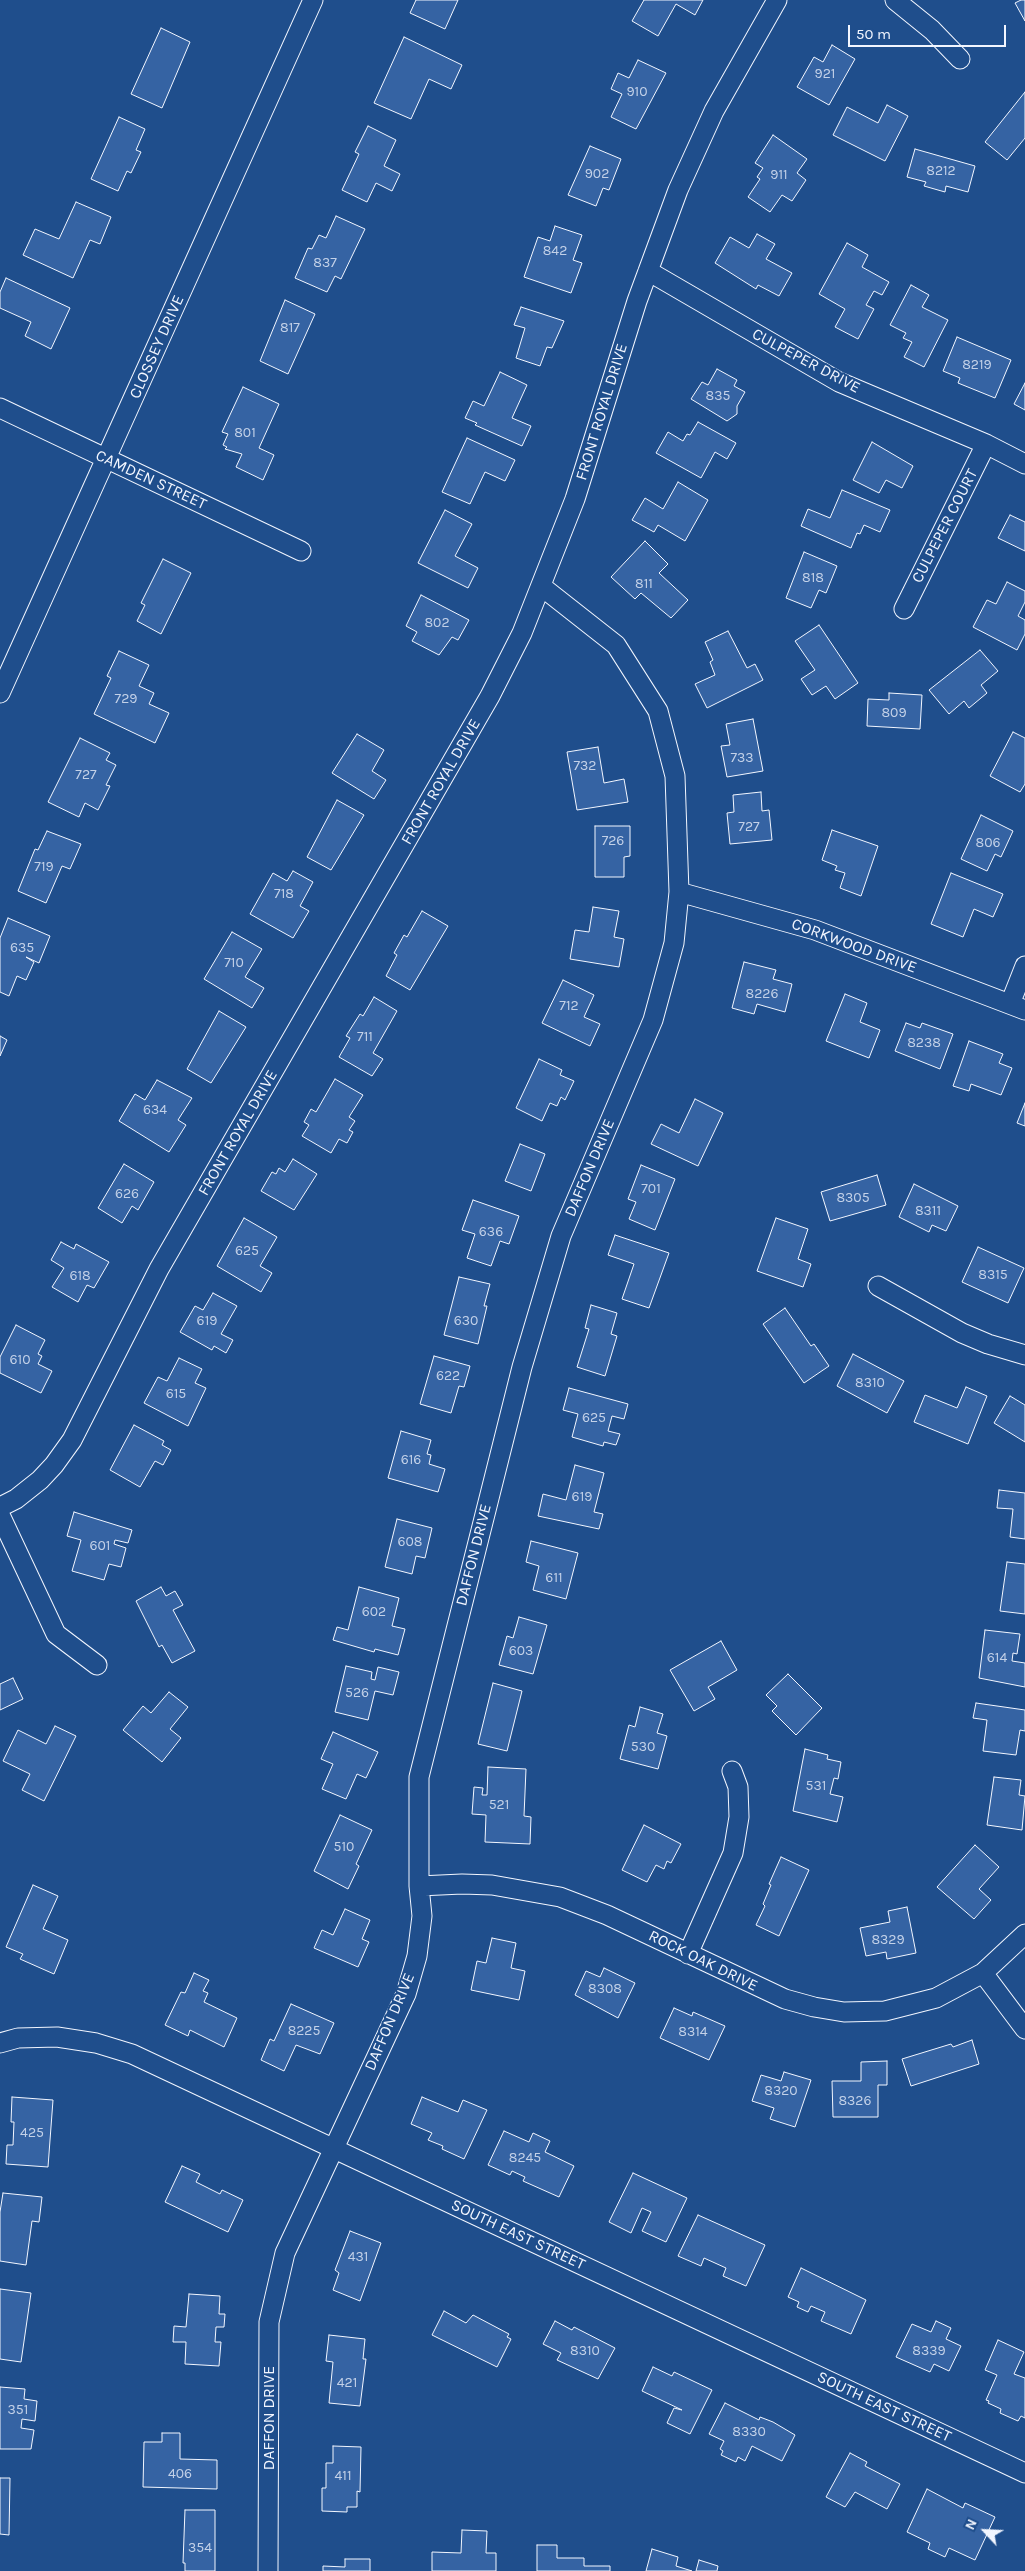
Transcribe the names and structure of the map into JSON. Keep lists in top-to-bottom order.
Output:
{
  "streets": {
    "street": [
      "CLOSSEY DRIVE",
      "CULPEPER DRIVE",
      "FRONT ROYAL DRIVE",
      "CAMDEN STREET",
      "CULPEPER COURT",
      "CORKWOOD DRIVE",
      "DAFFON DRIVE",
      "ROCK OAK DRIVE",
      "SOUTH EAST STREET"
    ]
  },
  "crossings": [
    ["CLOSSEY DRIVE", "CAMDEN STREET"],
    ["CULPEPER DRIVE", "FRONT ROYAL DRIVE"],
    ["CULPEPER DRIVE", "CULPEPER COURT"],
    ["FRONT ROYAL DRIVE", "DAFFON DRIVE"],
    ["CORKWOOD DRIVE", "DAFFON DRIVE"],
    ["DAFFON DRIVE", "ROCK OAK DRIVE"],
    ["DAFFON DRIVE", "SOUTH EAST STREET"]
  ],
  "house_numbers": [
    "921",
    "910",
    "8212",
    "902",
    "911",
    "842",
    "837",
    "817",
    "8219",
    "835",
    "801",
    "818",
    "811",
    "802",
    "729",
    "809",
    "733",
    "732",
    "727",
    "727",
    "726",
    "806",
    "719",
    "718",
    "635",
    "710",
    "8226",
    "712",
    "711",
    "8238",
    "634",
    "701",
    "626",
    "8305",
    "8311",
    "636",
    "625",
    "8315",
    "618",
    "619",
    "630",
    "610",
    "622",
    "8310",
    "615",
    "625",
    "616",
    "619",
    "608",
    "601",
    "611",
    "602",
    "603",
    "614",
    "526",
    "530",
    "531",
    "521",
    "510",
    "8329",
    "8308",
    "8225",
    "8314",
    "8320",
    "8326",
    "425",
    "8245",
    "431",
    "8310",
    "8339",
    "421",
    "351",
    "8330",
    "406",
    "411",
    "354"
  ],
  "scale_bar": "50 m",
  "north": "top left"
}
